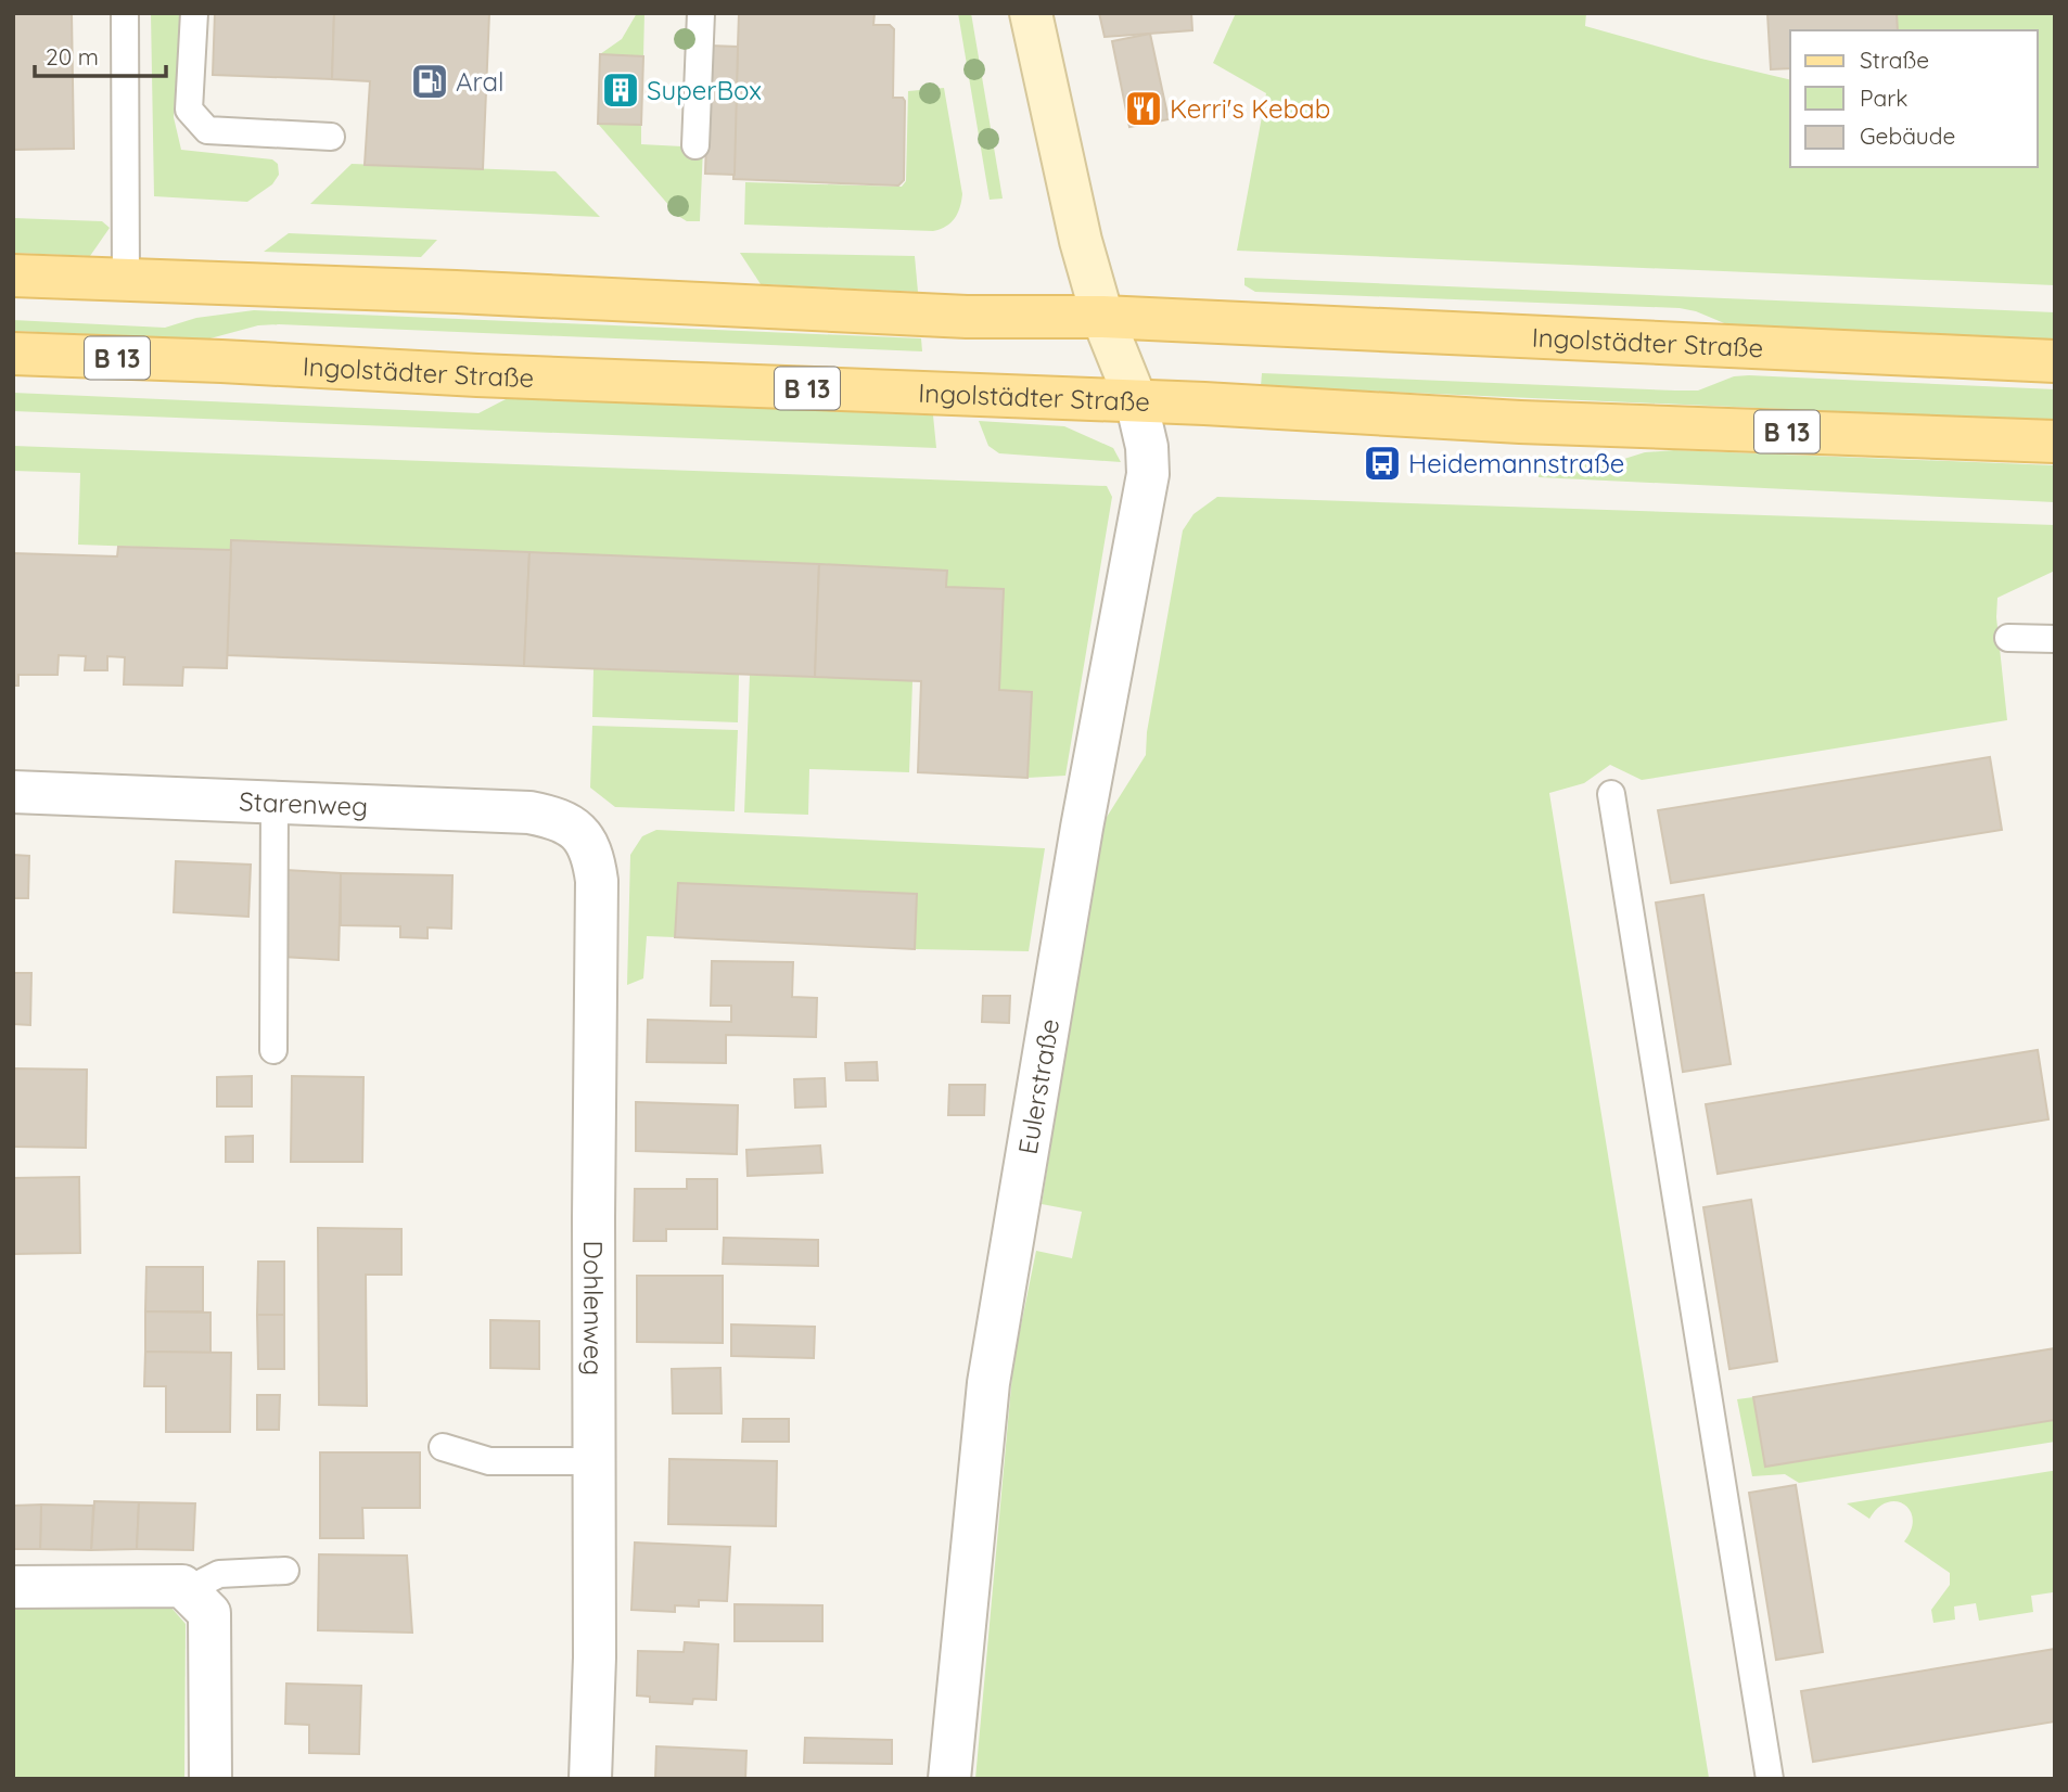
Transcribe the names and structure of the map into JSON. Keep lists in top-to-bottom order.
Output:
{
  "streets": {
    "main road": ["Ingolstädter Straße", "B 13"],
    "street": ["Starenweg", "Eulerstraße", "Dohlenweg"]
  },
  "crossings": [
    ["Ingolstädter Straße", "Eulerstraße"],
    ["Starenweg", "Dohlenweg"]
  ],
  "places": {
    "fuel station": ["Aral"],
    "building": ["SuperBox"],
    "restaurant": ["Kerri's Kebab"],
    "bus stop": ["Heidemannstraße"]
  },
  "legend": ["Straße", "Park", "Gebäude"],
  "scale_bar": "20 m"
}
